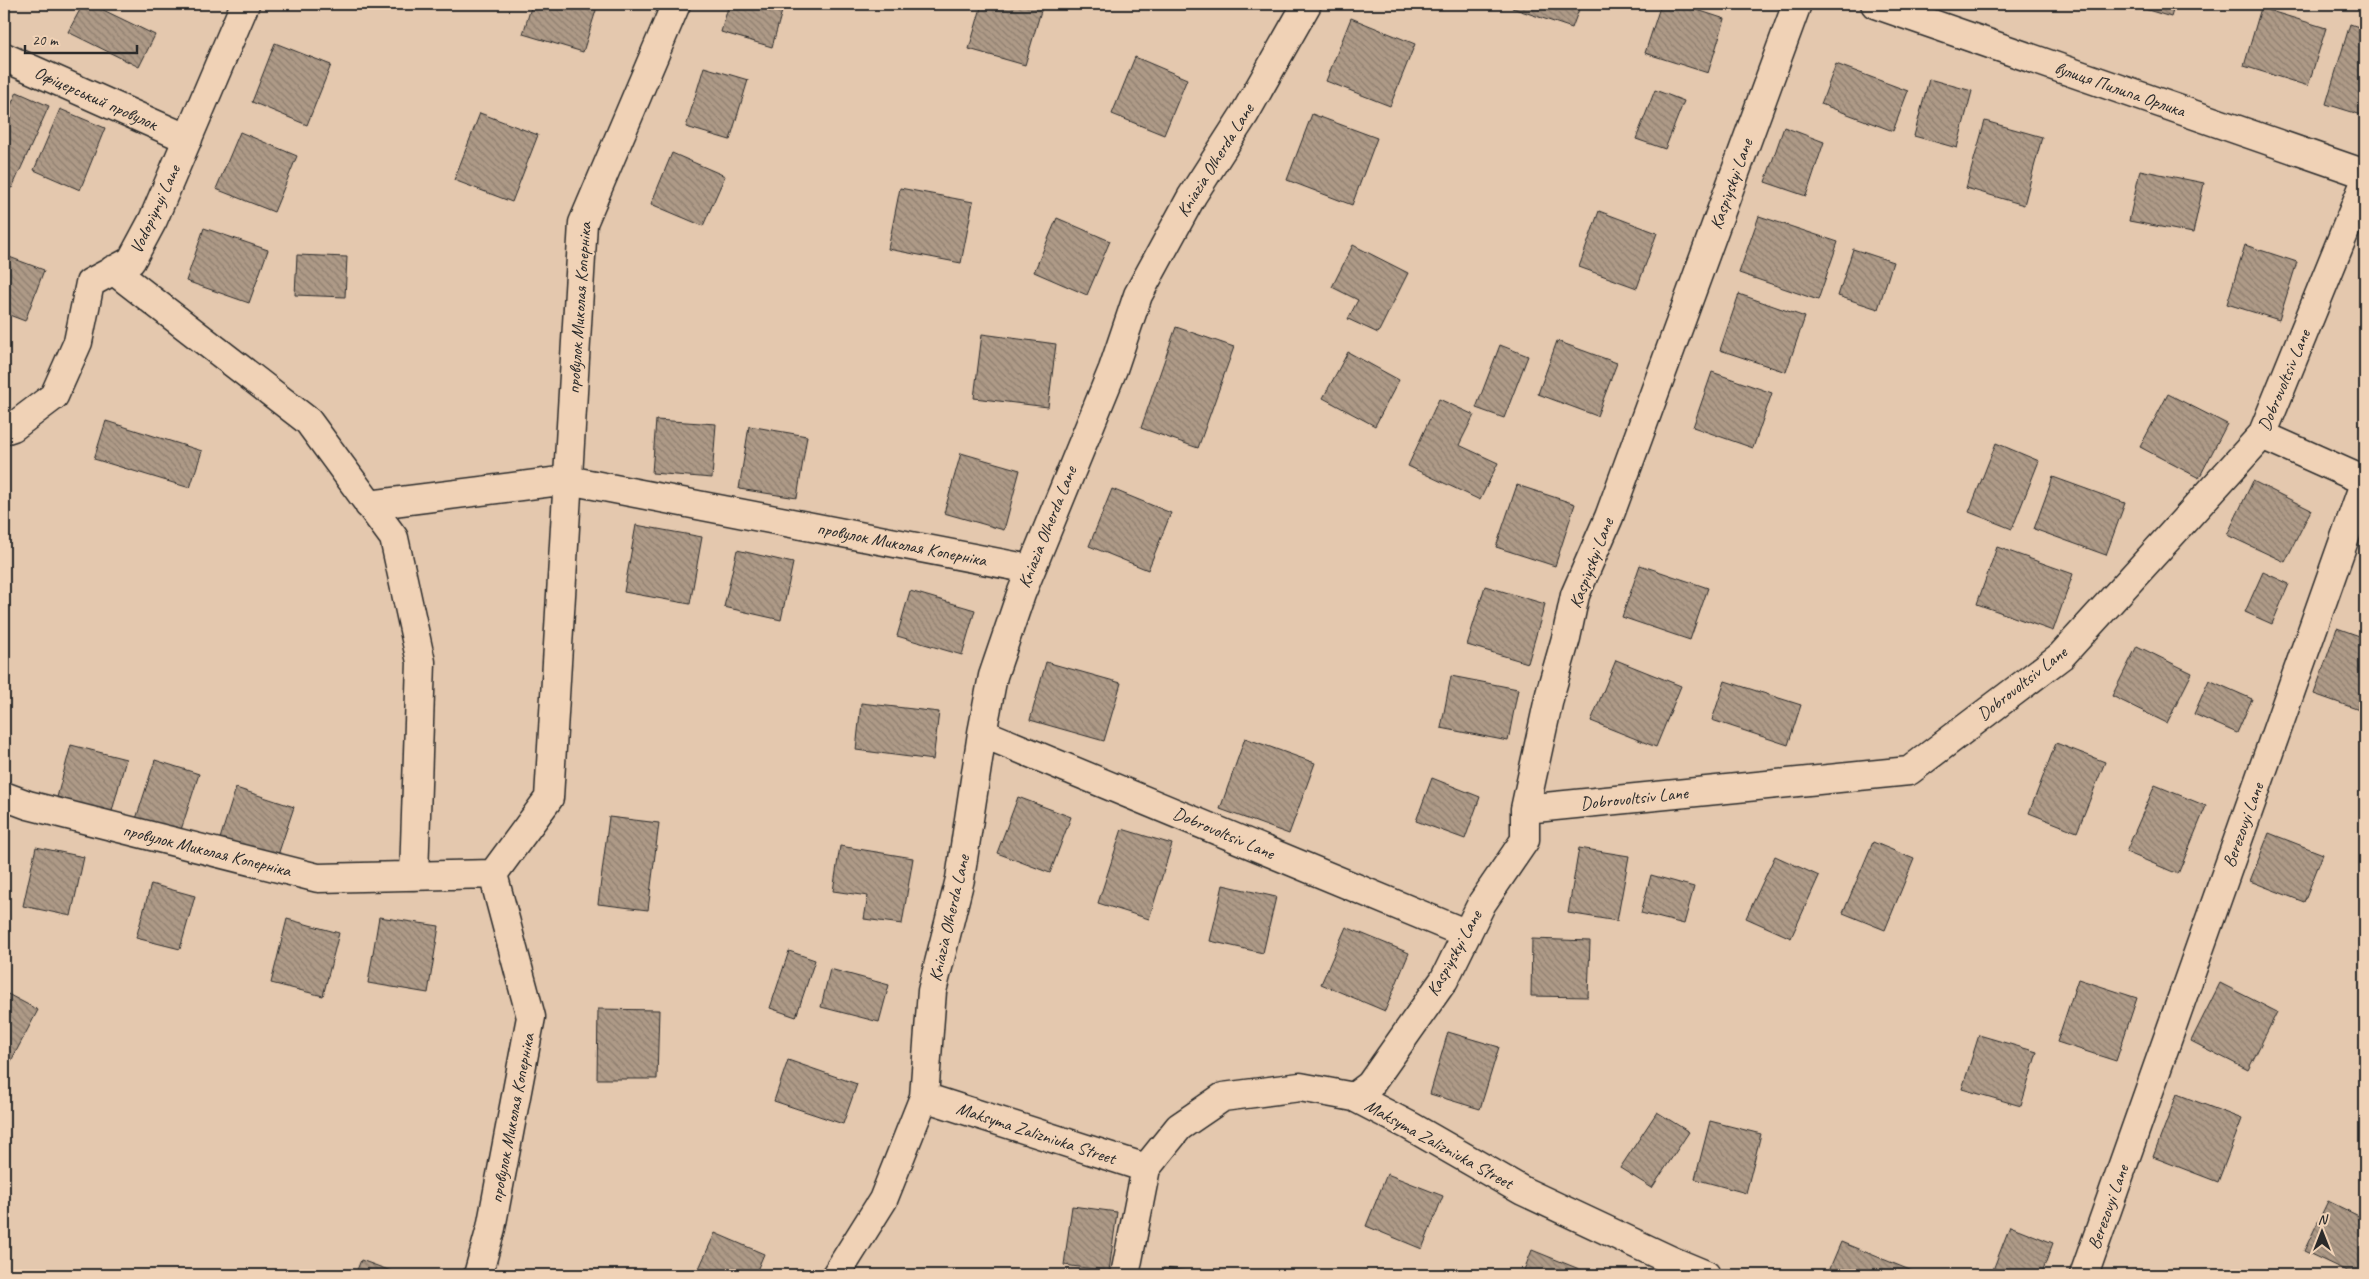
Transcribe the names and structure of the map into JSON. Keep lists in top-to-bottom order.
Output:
{
  "streets": {
    "street": [
      "вулиця Пилипа Орлика",
      "Офіцерський провулок",
      "Kniazia Olherda Lane",
      "Kaspiyskyi Lane",
      "Vodopiynyi Lane",
      "провулок Миколая Коперніка",
      "Dobrovoltsiv Lane",
      "Berezovyi Lane",
      "Maksyma Zalizniuka Street"
    ]
  },
  "crossings": [
    ["Офіцерський провулок", "Vodopiynyi Lane"],
    ["Kniazia Olherda Lane", "провулок Миколая Коперніка"],
    ["Kniazia Olherda Lane", "Dobrovoltsiv Lane"],
    ["Kniazia Olherda Lane", "Maksyma Zalizniuka Street"],
    ["Kaspiyskyi Lane", "Dobrovoltsiv Lane"],
    ["Kaspiyskyi Lane", "Maksyma Zalizniuka Street"],
    ["Dobrovoltsiv Lane", "Berezovyi Lane"]
  ],
  "scale_bar": "20 m",
  "north": "top"
}
